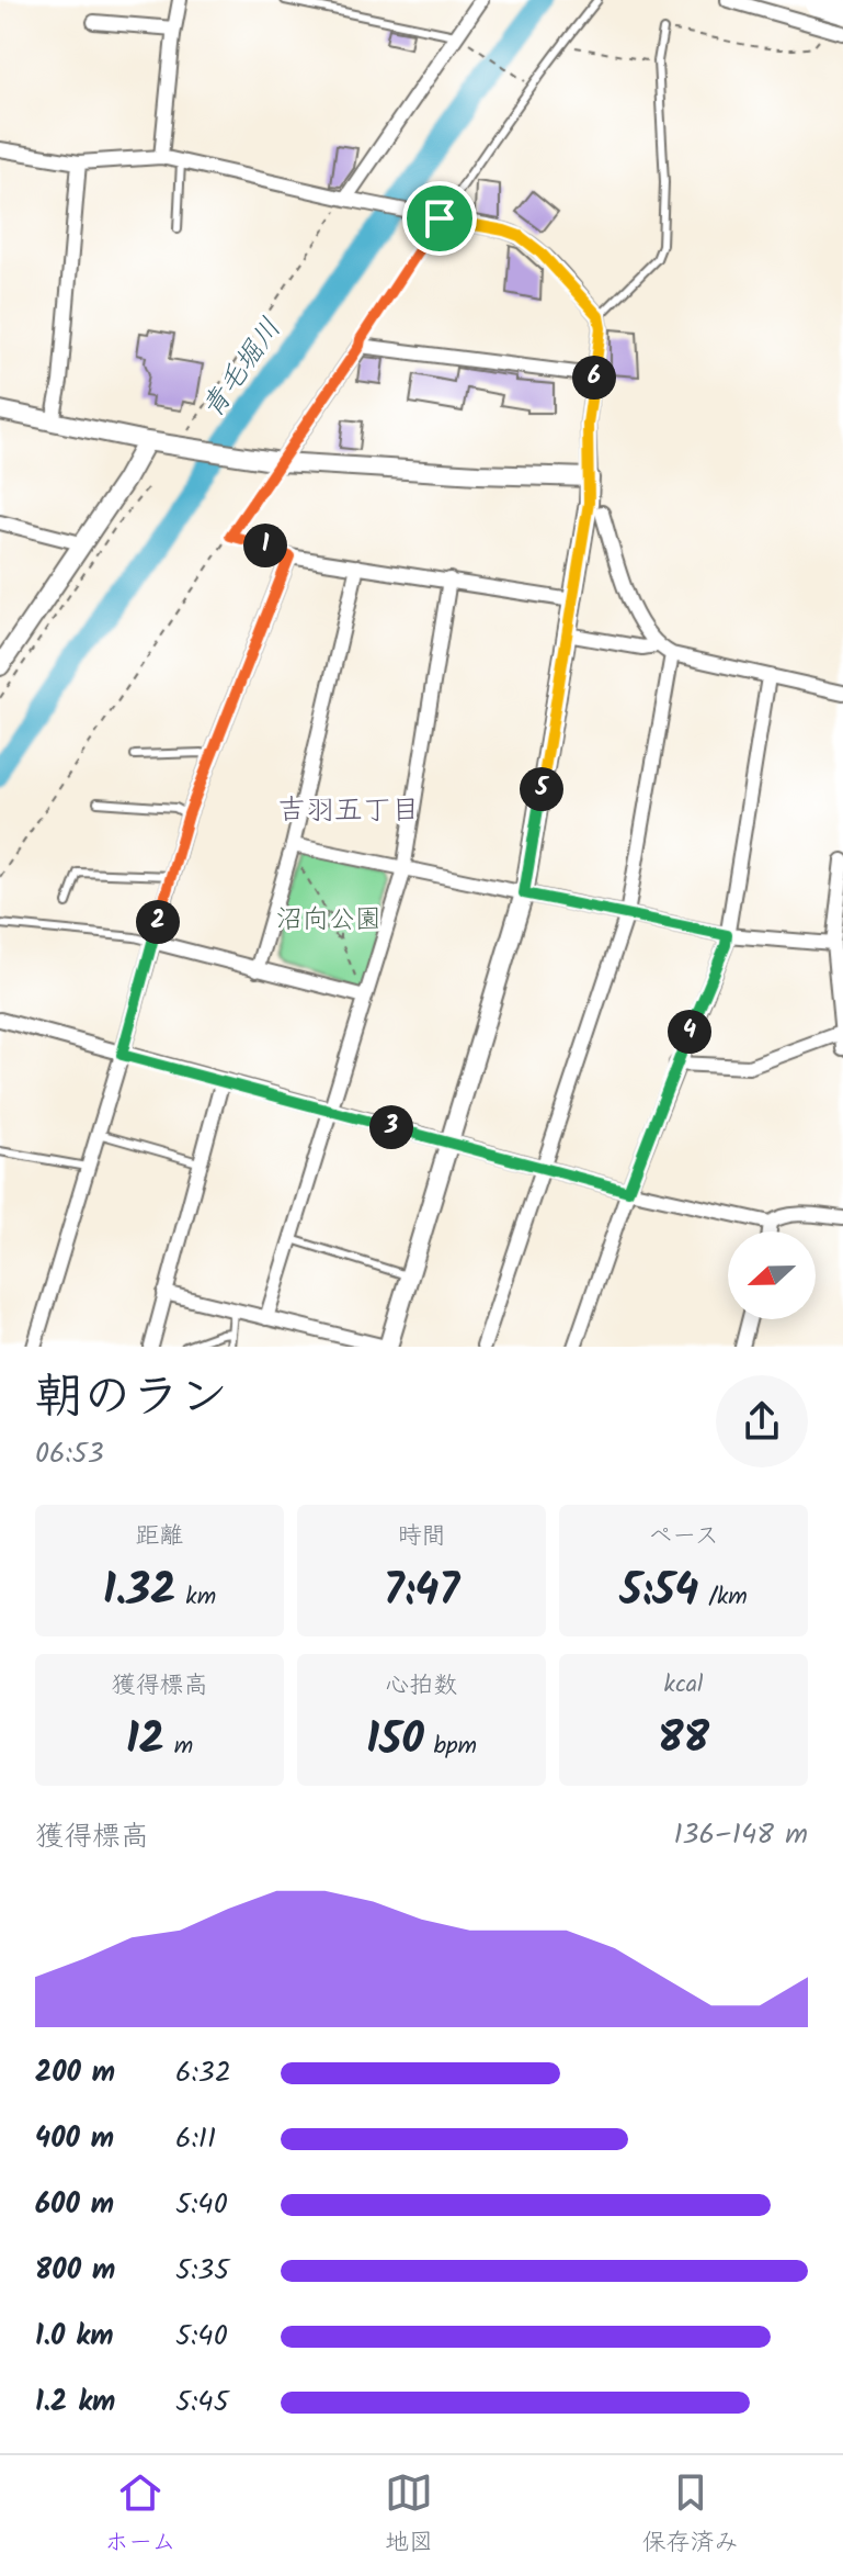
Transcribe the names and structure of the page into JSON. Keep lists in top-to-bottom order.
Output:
{
  "districts": ["吉羽五丁目"],
  "water": ["青毛堀川"],
  "parks": ["沼向公園"],
  "north": "left",
  "page": {
    "pins": [
      "6",
      "1",
      "5",
      "2",
      "4",
      "3"
    ],
    "heading": ["朝のラン", "06:53"],
    "stats": [
      ["距離", "1.32 km"],
      ["時間", "7:47"],
      ["ペース", "5:54 /km"],
      ["獲得標高", "12 m"],
      ["心拍数", "150 bpm"],
      ["kcal", "88"]
    ],
    "chart": ["獲得標高", "136–148 m"],
    "list": [
      {
        "name": "200 m",
        "note": "6:32"
      },
      {
        "name": "400 m",
        "note": "6:11"
      },
      {
        "name": "600 m",
        "note": "5:40"
      },
      {
        "name": "800 m",
        "note": "5:35"
      },
      {
        "name": "1.0 km",
        "note": "5:40"
      },
      {
        "name": "1.2 km",
        "note": "5:45"
      }
    ],
    "tabs": ["ホーム", "地図", "保存済み"]
  }
}
